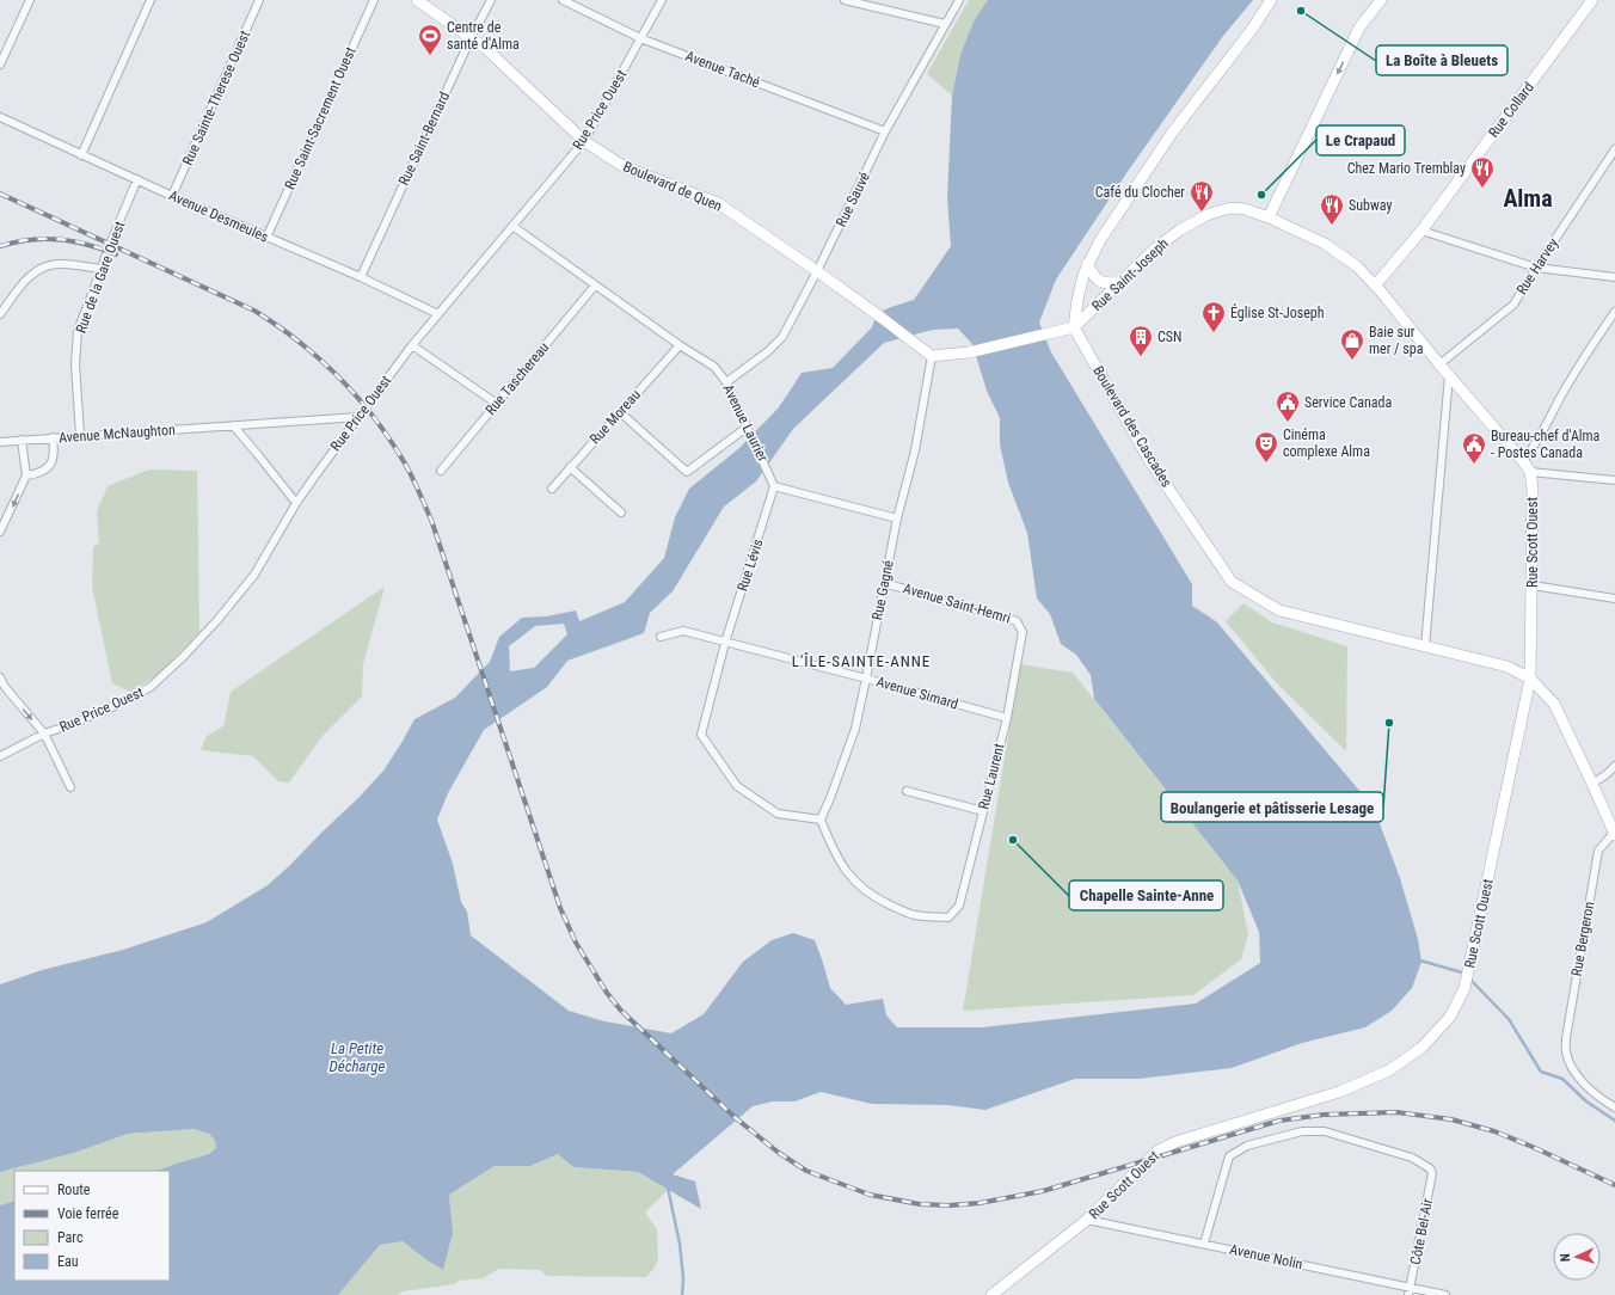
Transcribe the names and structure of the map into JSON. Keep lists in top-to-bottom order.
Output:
{
  "streets": {
    "street": [
      "Avenue Taché",
      "Rue Sainte-Therese Ouest",
      "Rue Price Ouest",
      "Rue Collard",
      "Rue Saint-Sacrement Ouest",
      "Rue Saint-Bernard",
      "Boulevard de Quen",
      "Rue Sauvé",
      "Avenue Desmeules",
      "Rue Harvey",
      "Rue Saint-Joseph",
      "Rue de la Gare Ouest",
      "Rue Taschereau",
      "Rue Moreau",
      "Avenue Laurier",
      "Boulevard des Cascades",
      "Avenue McNaughton",
      "Rue Scott Ouest",
      "Rue Lévis",
      "Rue Gagné",
      "Avenue Saint-Hemri",
      "Avenue Simard",
      "Rue Laurent",
      "Rue Bergeron",
      "Côte Bel-Air",
      "Avenue Nolin"
    ]
  },
  "crossings": [
    ["Avenue Taché", "Rue Price Ouest"],
    ["Avenue Taché", "Rue Sauvé"],
    ["Rue Sainte-Therese Ouest", "Avenue Desmeules"],
    ["Rue Price Ouest", "Boulevard de Quen"],
    ["Rue Price Ouest", "Avenue Desmeules"],
    ["Rue Price Ouest", "Avenue Laurier"],
    ["Rue Price Ouest", "Avenue McNaughton"],
    ["Rue Collard", "Rue Saint-Joseph"],
    ["Rue Saint-Sacrement Ouest", "Avenue Desmeules"],
    ["Rue Saint-Bernard", "Boulevard de Quen"],
    ["Rue Saint-Bernard", "Avenue Desmeules"],
    ["Boulevard de Quen", "Rue Sauvé"],
    ["Boulevard de Quen", "Rue Gagné"],
    ["Rue Sauvé", "Avenue Laurier"],
    ["Avenue Desmeules", "Rue de la Gare Ouest"],
    ["Rue Harvey", "Rue Saint-Joseph"],
    ["Rue Saint-Joseph", "Boulevard des Cascades"],
    ["Rue Saint-Joseph", "Rue Scott Ouest"],
    ["Rue de la Gare Ouest", "Avenue McNaughton"],
    ["Rue Taschereau", "Avenue Laurier"],
    ["Rue Moreau", "Avenue Laurier"],
    ["Avenue Laurier", "Rue Lévis"],
    ["Boulevard des Cascades", "Rue Scott Ouest"],
    ["Boulevard des Cascades", "Rue Bergeron"],
    ["Rue Scott Ouest", "Avenue Nolin"],
    ["Rue Lévis", "Rue Gagné"],
    ["Rue Lévis", "Avenue Simard"],
    ["Rue Lévis", "Rue Laurent"],
    ["Rue Gagné", "Avenue Saint-Hemri"],
    ["Rue Gagné", "Avenue Simard"],
    ["Rue Gagné", "Rue Laurent"],
    ["Avenue Saint-Hemri", "Rue Laurent"],
    ["Avenue Simard", "Rue Laurent"],
    ["Côte Bel-Air", "Avenue Nolin"]
  ],
  "districts": ["Alma", "L'ÎLE-SAINTE-ANNE"],
  "water": ["La Petite Décharge"],
  "places": {
    "other": [
      "La Boîte à Bleuets",
      "Le Crapaud",
      "Boulangerie et pâtisserie Lesage",
      "Chapelle Sainte-Anne"
    ],
    "sports": ["Centre de santé d'Alma"],
    "restaurant": ["Chez Mario Tremblay", "Café du Clocher", "Subway"],
    "church": ["Église St-Joseph"],
    "building": ["CSN"],
    "shop": ["Baie sur mer / spa"],
    "public building": ["Service Canada", "Bureau-chef d'Alma - Postes Canada"],
    "theatre": ["Cinéma complexe Alma"]
  },
  "legend": [
    "Route",
    "Voie ferrée",
    "Parc",
    "Eau"
  ],
  "north": "left"
}
